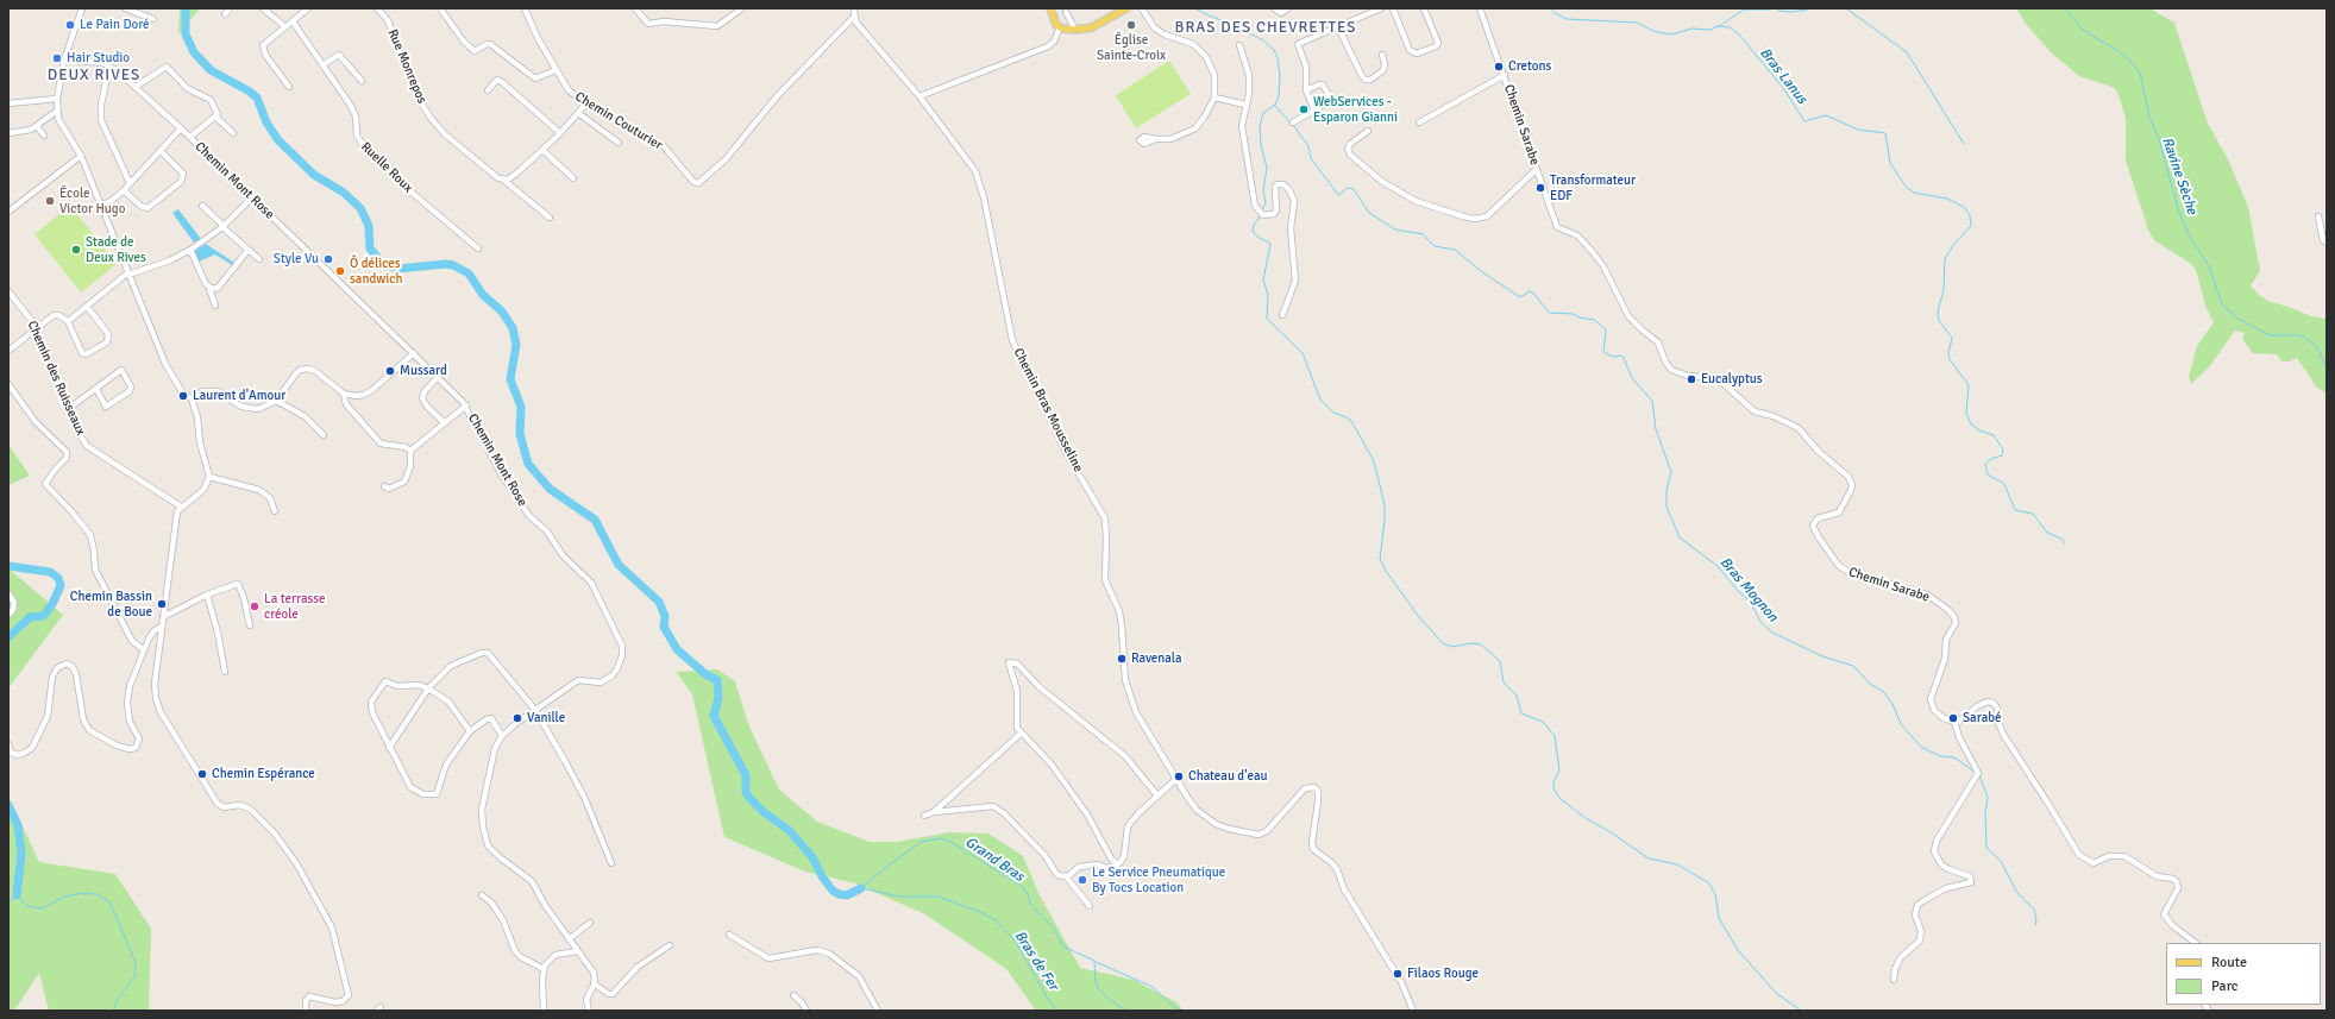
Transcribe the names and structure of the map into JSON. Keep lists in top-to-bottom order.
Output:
{
  "streets": {
    "street": [
      "Rue Monrepos",
      "Chemin Couturier",
      "Chemin Sarabe",
      "Ruelle Roux",
      "Chemin Mont Rose",
      "Chemin des Ruisseaux",
      "Chemin Bras Mousseline"
    ]
  },
  "crossings": [
    ["Chemin Couturier", "Chemin Bras Mousseline"]
  ],
  "districts": ["BRAS DES CHEVRETTES", "DEUX RIVES"],
  "water": [
    "Bras Lanus",
    "Ravine Sèche",
    "Bras Mognon",
    "Grand Bras",
    "Bras de Fer"
  ],
  "places": [
    "Le Pain Doré",
    "Église Sainte-Croix",
    "Hair Studio",
    "Cretons",
    "WebServices - Esparon Gianni",
    "Transformateur EDF",
    "École Victor Hugo",
    "Stade de Deux Rives",
    "Style Vu",
    "Ô délices sandwich",
    "Mussard",
    "Eucalyptus",
    "Laurent d'Amour",
    "Chemin Bassin de Boue",
    "La terrasse créole",
    "Ravenala",
    "Vanille",
    "Sarabé",
    "Chemin Espérance",
    "Chateau d'eau",
    "Le Service Pneumatique By Tocs Location",
    "Filaos Rouge"
  ],
  "legend": ["Route", "Parc"]
}
